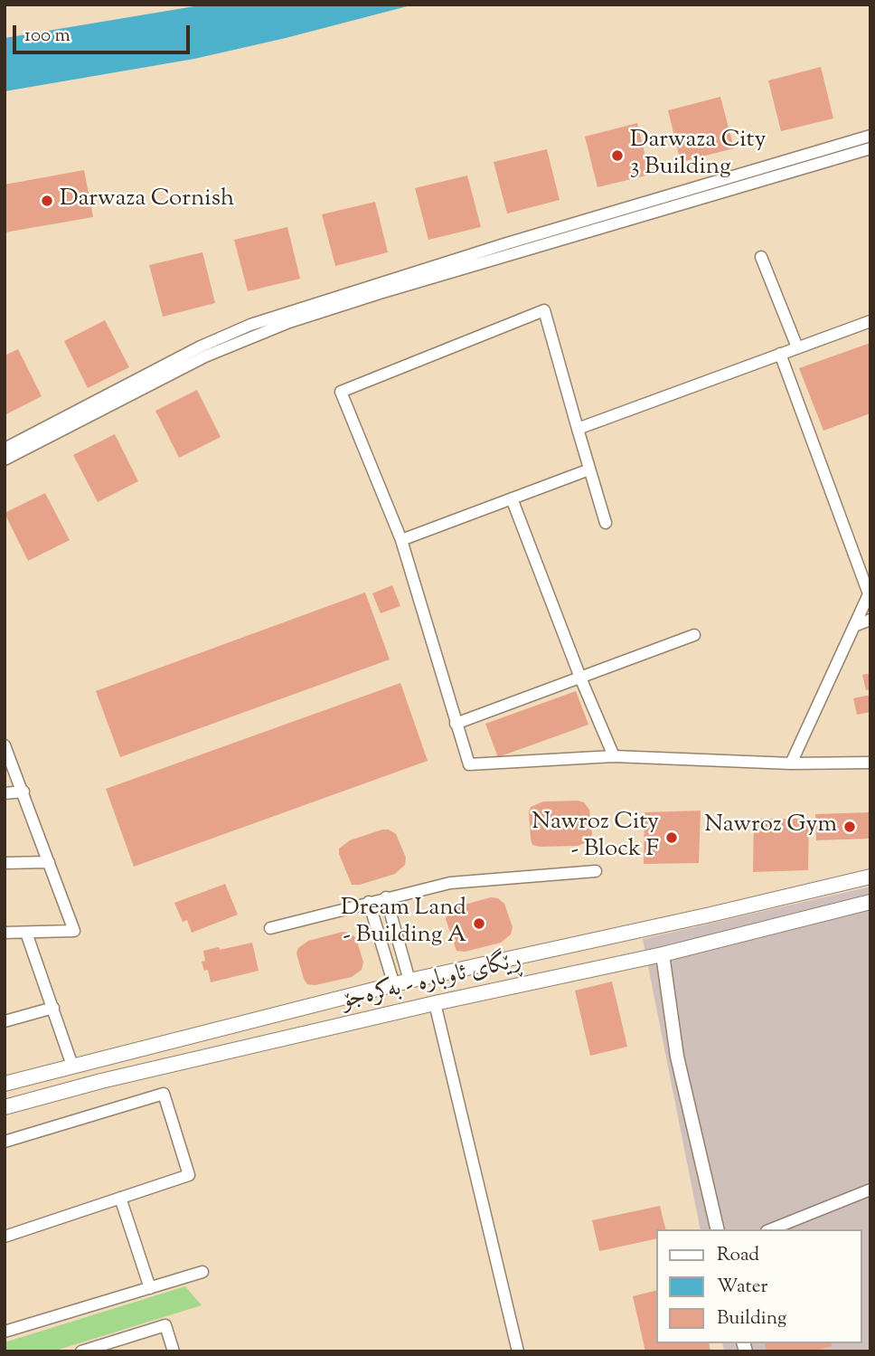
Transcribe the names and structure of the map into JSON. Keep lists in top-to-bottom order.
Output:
{
  "streets": {
    "main road": ["ڕێگای ئاوبارە - بەکرەجۆ"]
  },
  "places": [
    "Darwaza City 3 Building",
    "Darwaza Cornish",
    "Nawroz Gym",
    "Nawroz City - Block F",
    "Dream Land - Building A"
  ],
  "legend": ["Road", "Water", "Building"],
  "scale_bar": "100 m"
}
